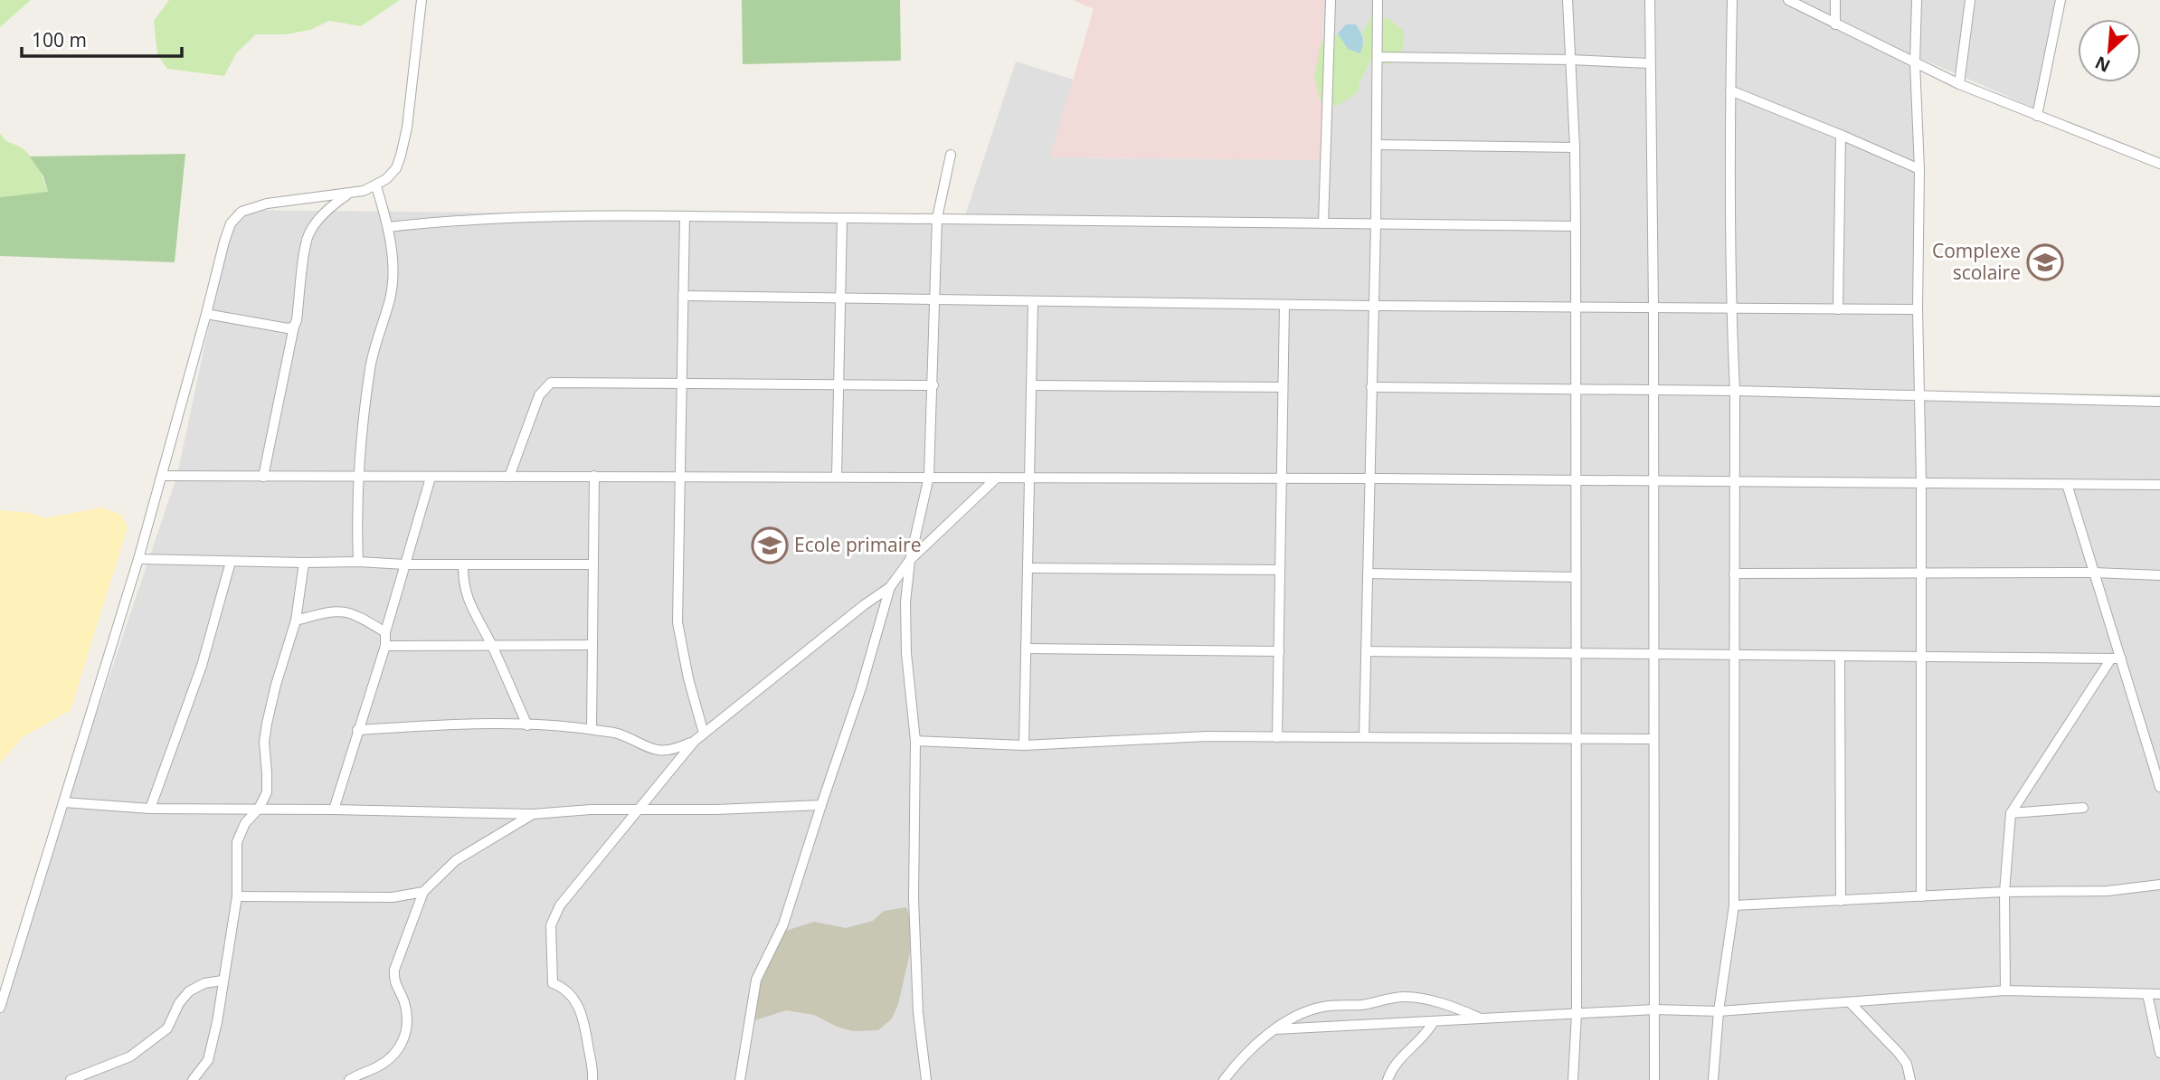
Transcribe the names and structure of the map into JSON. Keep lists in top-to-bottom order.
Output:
{
  "places": {
    "school or university": ["Complexe scolaire", "Ecole primaire"]
  },
  "scale_bar": "100 m",
  "north": "bottom left"
}
